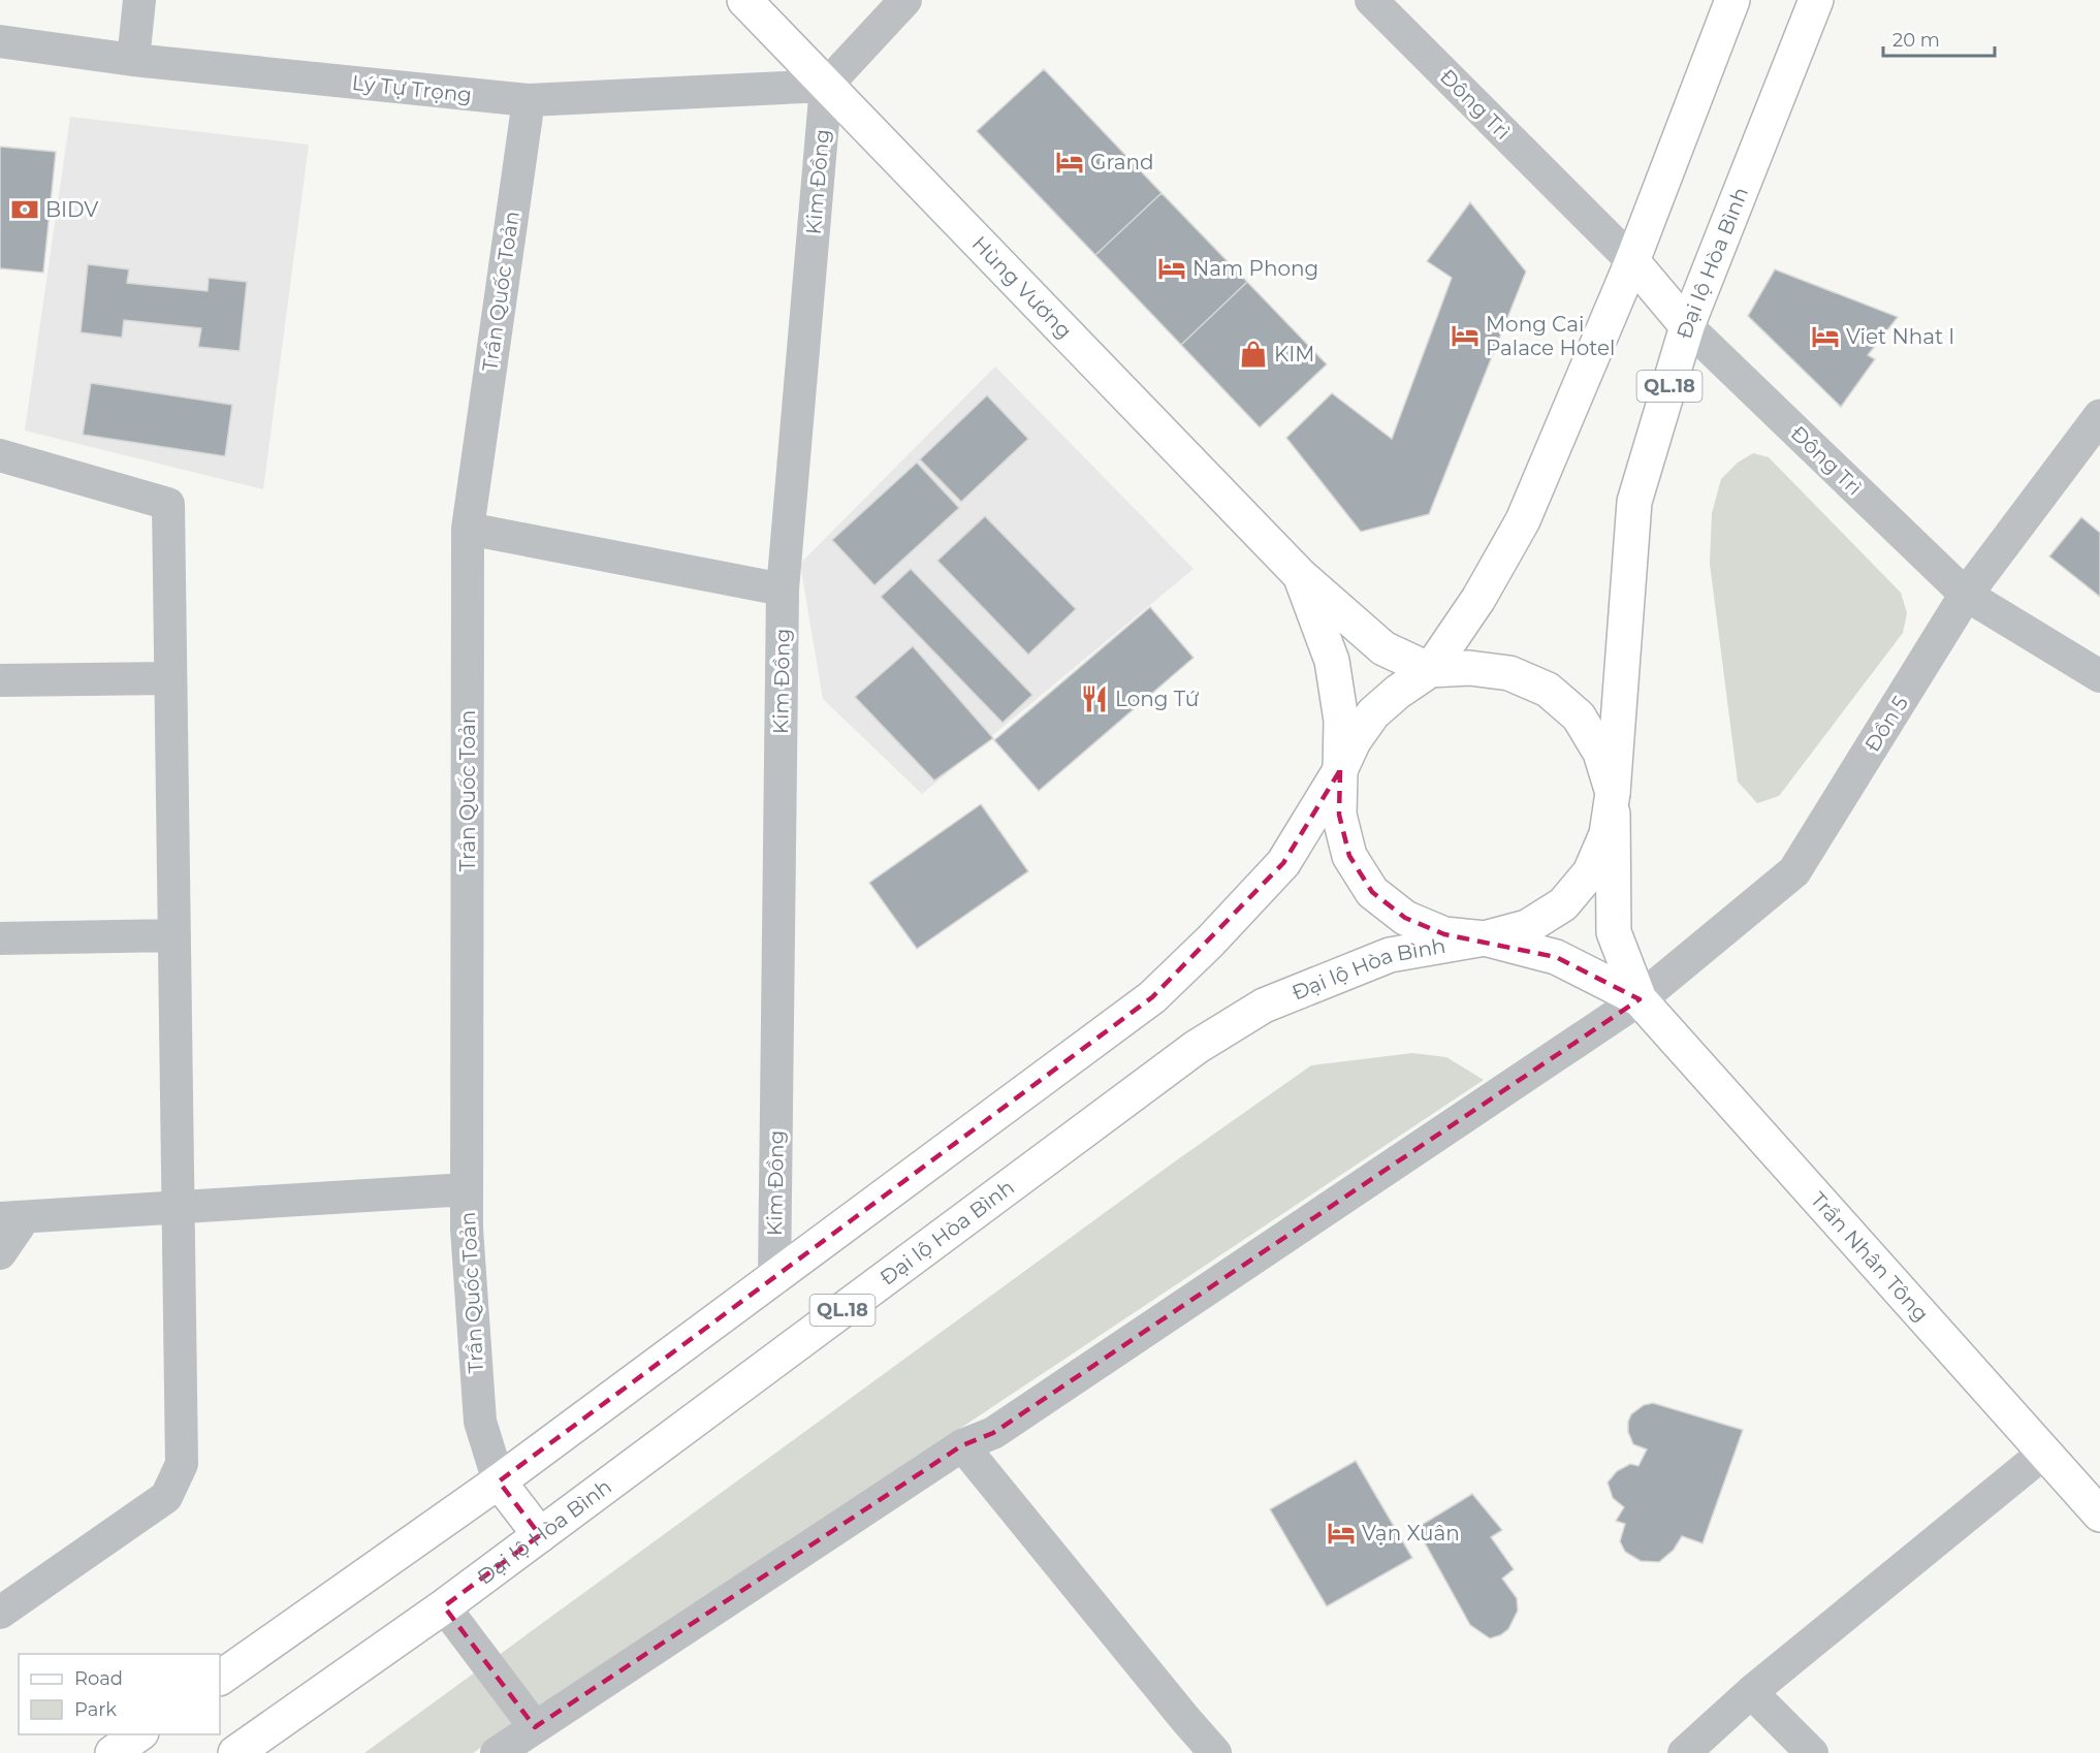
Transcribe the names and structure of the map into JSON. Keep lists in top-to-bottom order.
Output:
{
  "streets": {
    "main road": [
      "Đại lộ Hòa Bình",
      "Hùng Vương",
      "QL.18",
      "Trần Nhân Tông"
    ],
    "street": [
      "Lý Tự Trọng",
      "Đông Trì",
      "Kim Đồng",
      "Trần Quốc Toản",
      "Đồn 5"
    ]
  },
  "crossings": [
    ["Lý Tự Trọng", "Kim Đồng"],
    ["Lý Tự Trọng", "Hùng Vương"],
    ["Lý Tự Trọng", "Trần Quốc Toản"],
    ["Đông Trì", "Đại lộ Hòa Bình"],
    ["Đông Trì", "Đồn 5"],
    ["Kim Đồng", "Hùng Vương"],
    ["Đồn 5", "Trần Nhân Tông"]
  ],
  "places": {
    "hotel": [
      "Grand",
      "Nam Phong",
      "Mong Cai Palace Hotel",
      "Viet Nhat I",
      "Vạn Xuân"
    ],
    "bank": ["BIDV"],
    "shop": ["KIM"],
    "restaurant": ["Long Tứ"]
  },
  "legend": ["Road", "Park"],
  "scale_bar": "20 m"
}
